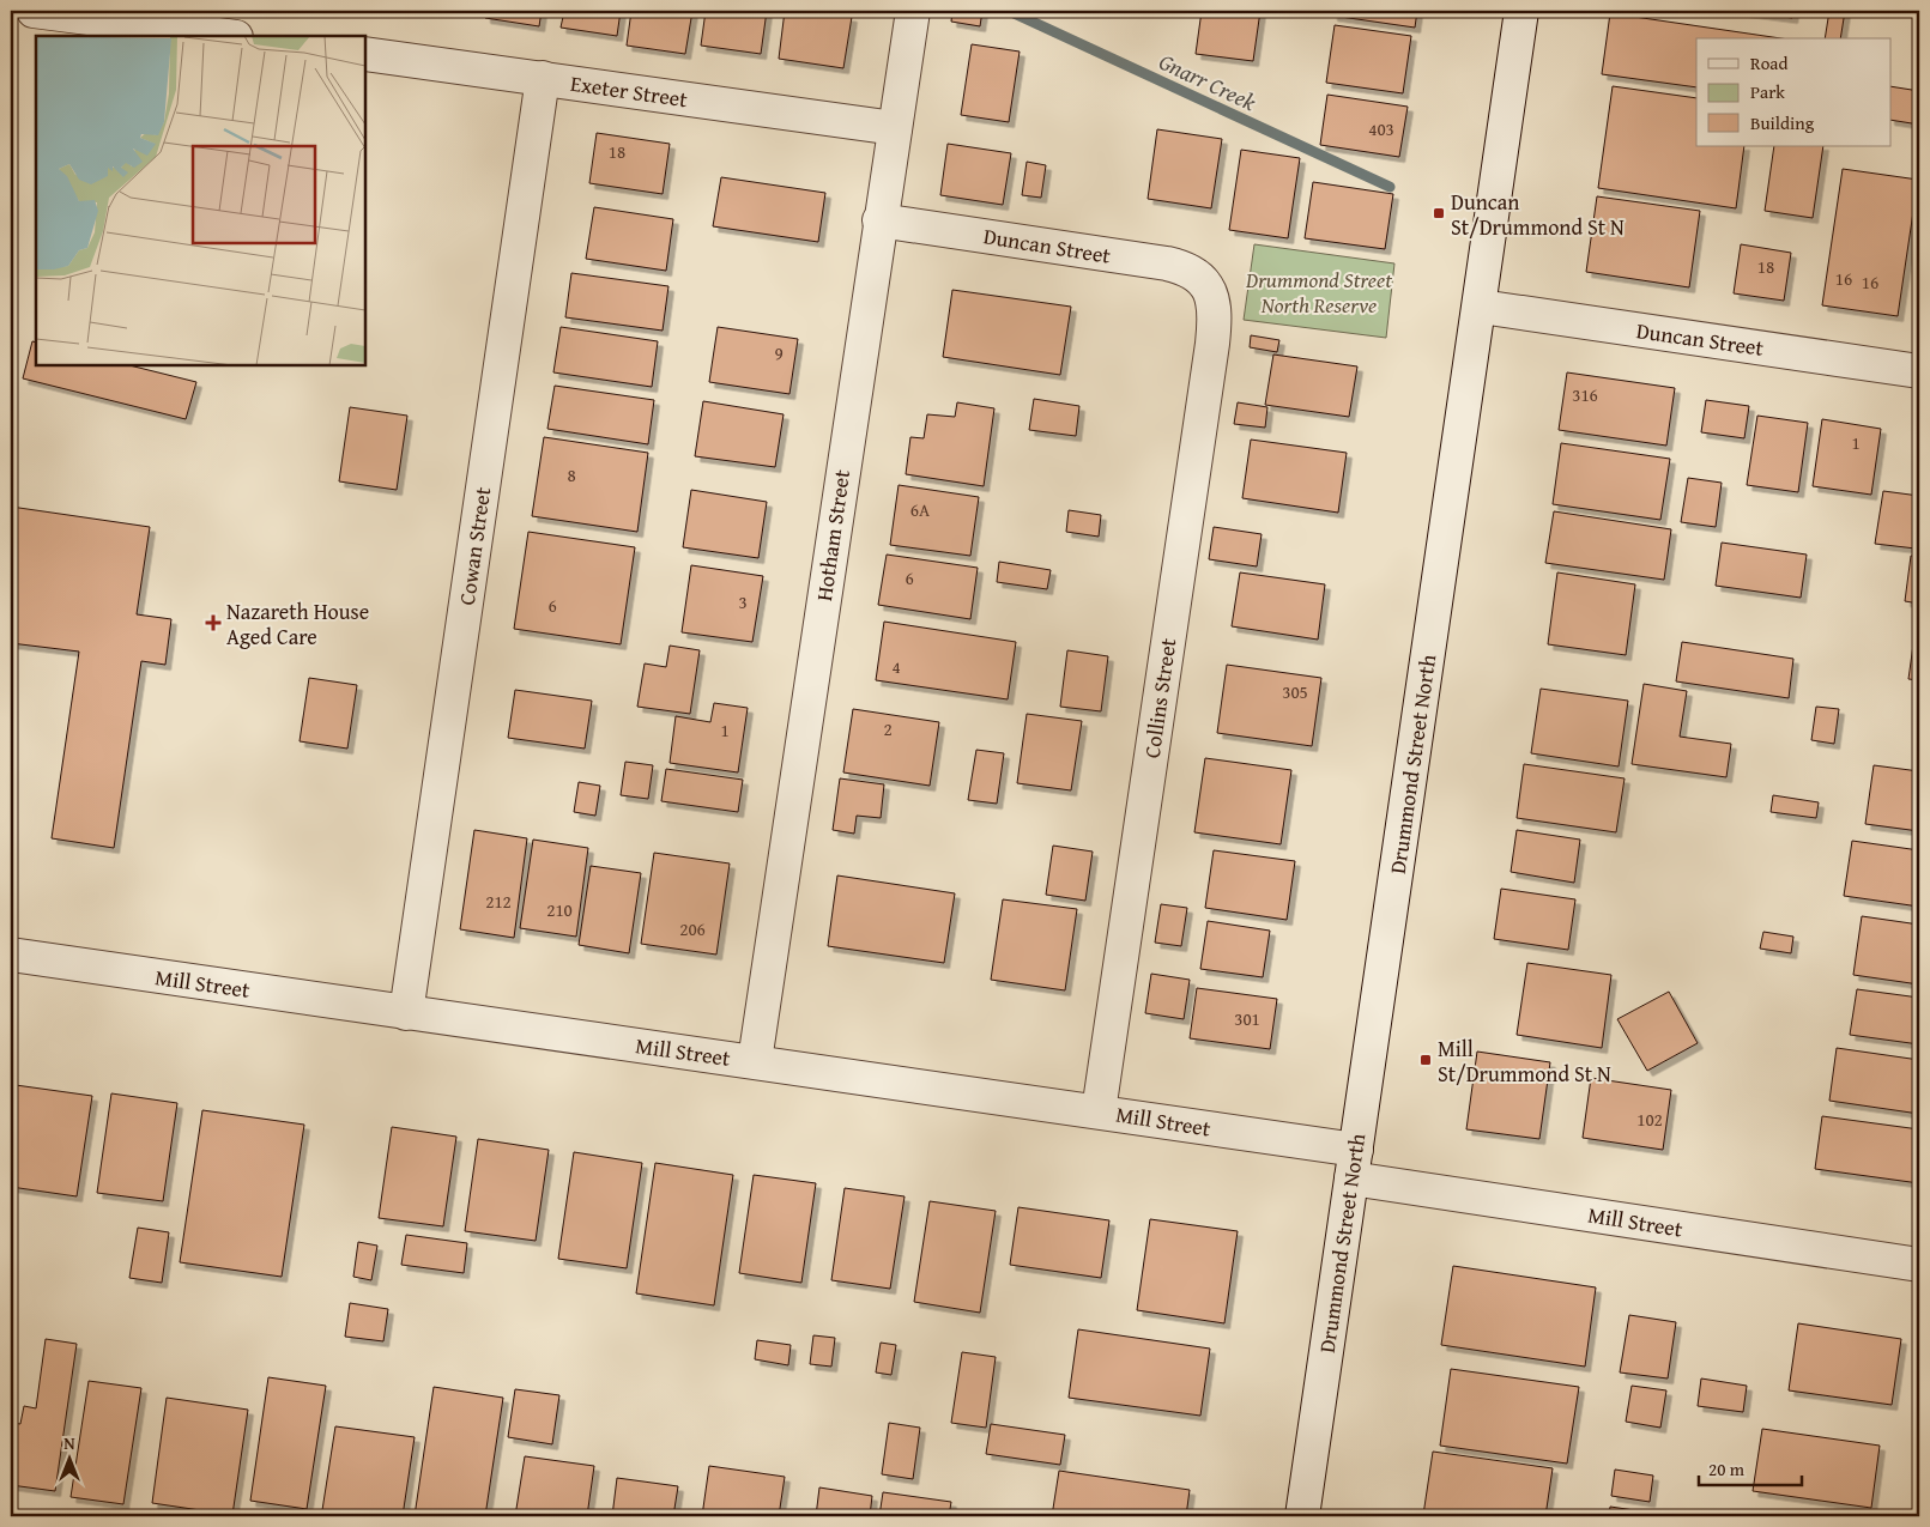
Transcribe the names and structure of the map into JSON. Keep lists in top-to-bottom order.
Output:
{
  "streets": {
    "street": [
      "Exeter Street",
      "Duncan Street",
      "Hotham Street",
      "Cowan Street",
      "Collins Street",
      "Drummond Street North",
      "Mill Street"
    ]
  },
  "crossings": [
    ["Exeter Street", "Hotham Street"],
    ["Exeter Street", "Cowan Street"],
    ["Duncan Street", "Hotham Street"],
    ["Duncan Street", "Collins Street"],
    ["Duncan Street", "Drummond Street North"],
    ["Hotham Street", "Mill Street"],
    ["Cowan Street", "Mill Street"],
    ["Collins Street", "Mill Street"],
    ["Drummond Street North", "Mill Street"]
  ],
  "water": ["Gnarr Creek"],
  "parks": ["Drummond Street North Reserve"],
  "places": {
    "transit": ["Duncan St/Drummond St N", "Mill St/Drummond St N"],
    "health": ["Nazareth House Aged Care"]
  },
  "house_numbers": [
    "403",
    "18",
    "18",
    "16",
    "16",
    "9",
    "316",
    "1",
    "8",
    "6A",
    "6",
    "3",
    "6",
    "4",
    "305",
    "2",
    "1",
    "212",
    "210",
    "206",
    "301",
    "102"
  ],
  "legend": ["Road", "Park", "Building"],
  "scale_bar": "20 m",
  "north": "top"
}
